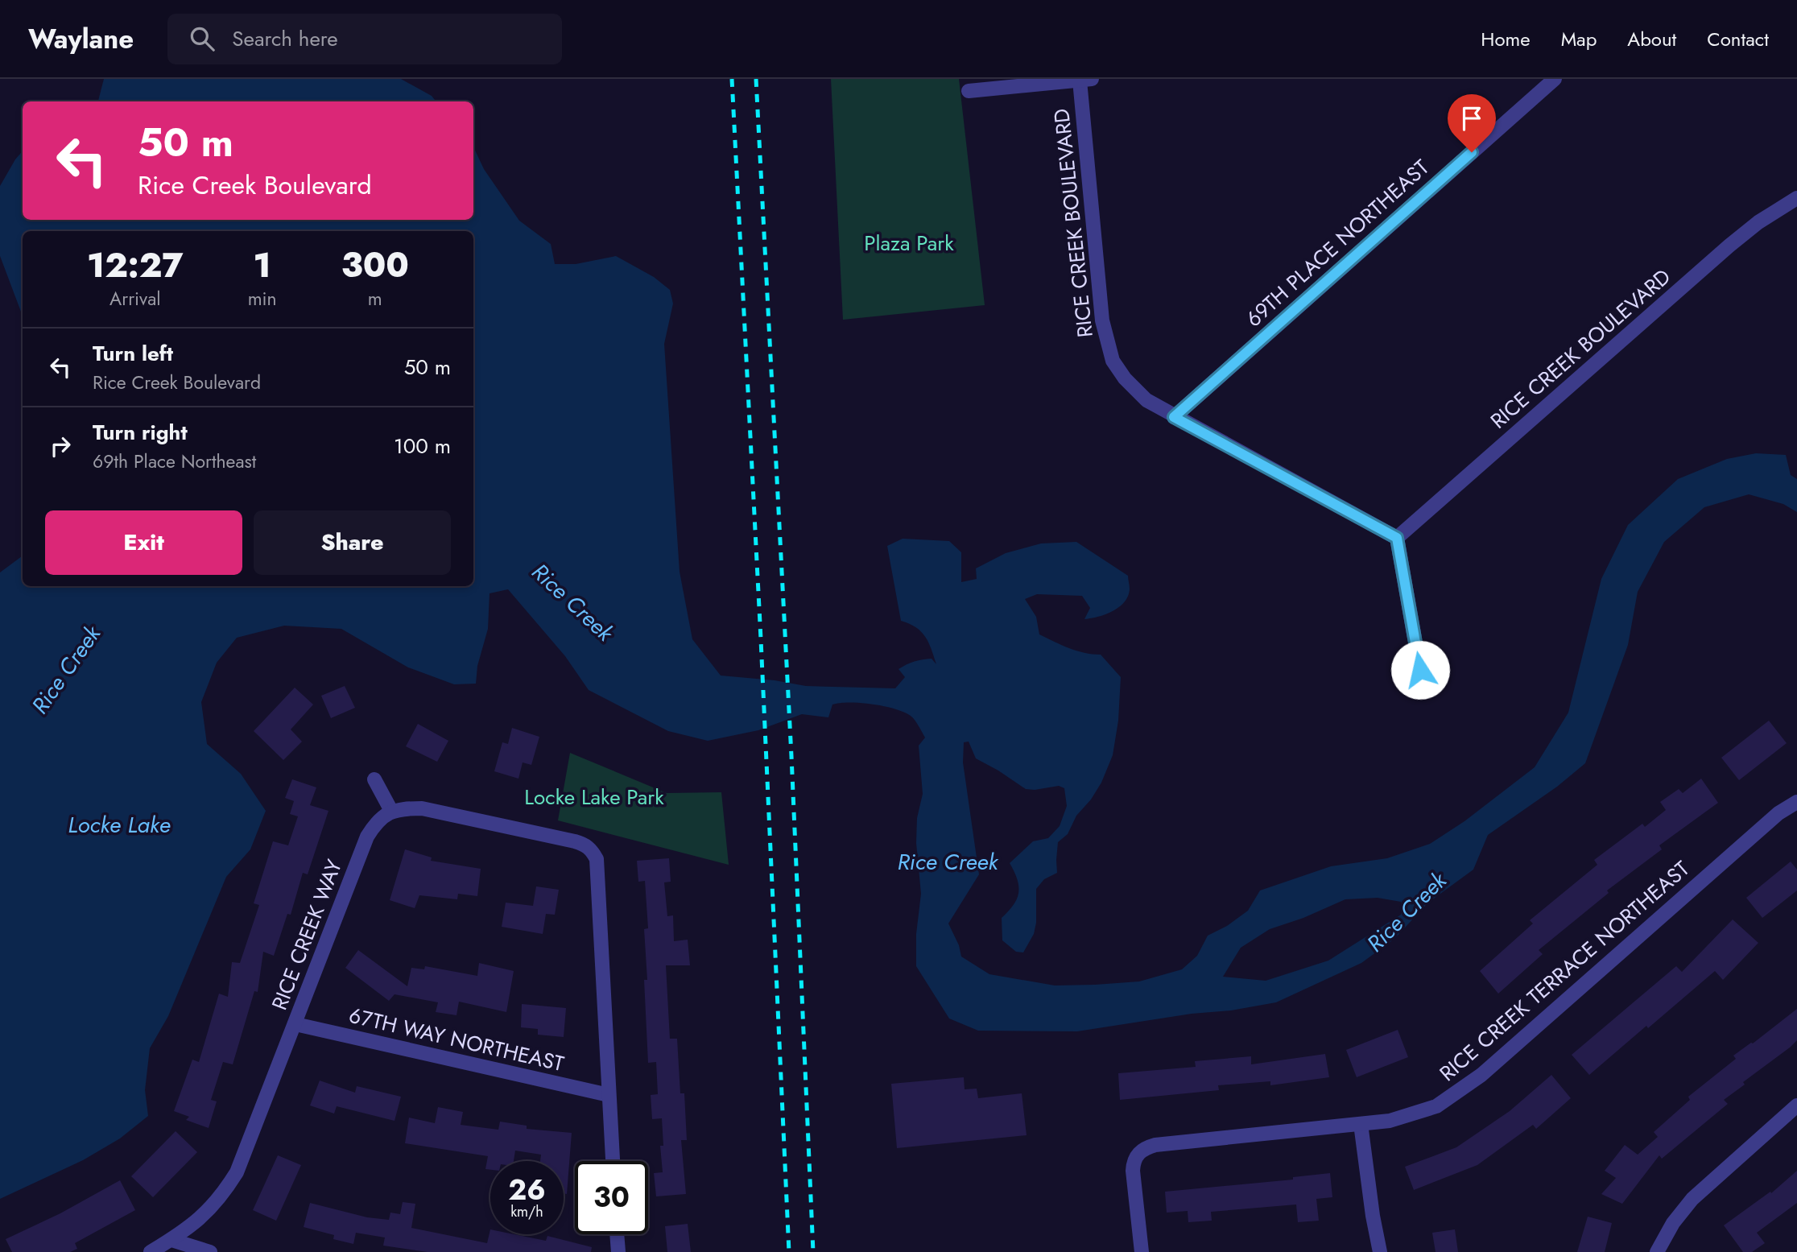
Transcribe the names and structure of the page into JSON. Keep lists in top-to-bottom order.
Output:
{
  "streets": {
    "street": [
      "RICE CREEK BOULEVARD",
      "69TH PLACE NORTHEAST",
      "RICE CREEK WAY",
      "RICE CREEK TERRACE NORTHEAST",
      "67TH WAY NORTHEAST"
    ]
  },
  "crossings": [
    ["RICE CREEK BOULEVARD", "69TH PLACE NORTHEAST"],
    ["RICE CREEK WAY", "67TH WAY NORTHEAST"]
  ],
  "water": ["Rice Creek", "Locke Lake"],
  "parks": ["Plaza Park", "Locke Lake Park"],
  "page": {
    "header": "Waylane",
    "search": "Search here",
    "nav": [
      "Home",
      "Map",
      "About",
      "Contact"
    ],
    "turn": ["50 m", "Rice Creek Boulevard"],
    "eta": [
      "12:27",
      "Arrival",
      "1",
      "min",
      "300",
      "m"
    ],
    "list": [
      {
        "name": "Turn left",
        "note": "Rice Creek Boulevard",
        "value": "50 m"
      },
      {
        "name": "Turn right",
        "note": "69th Place Northeast",
        "value": "100 m"
      }
    ],
    "buttons": ["Exit", "Share"],
    "speed": "26 km/h",
    "limit": "30"
  }
}
